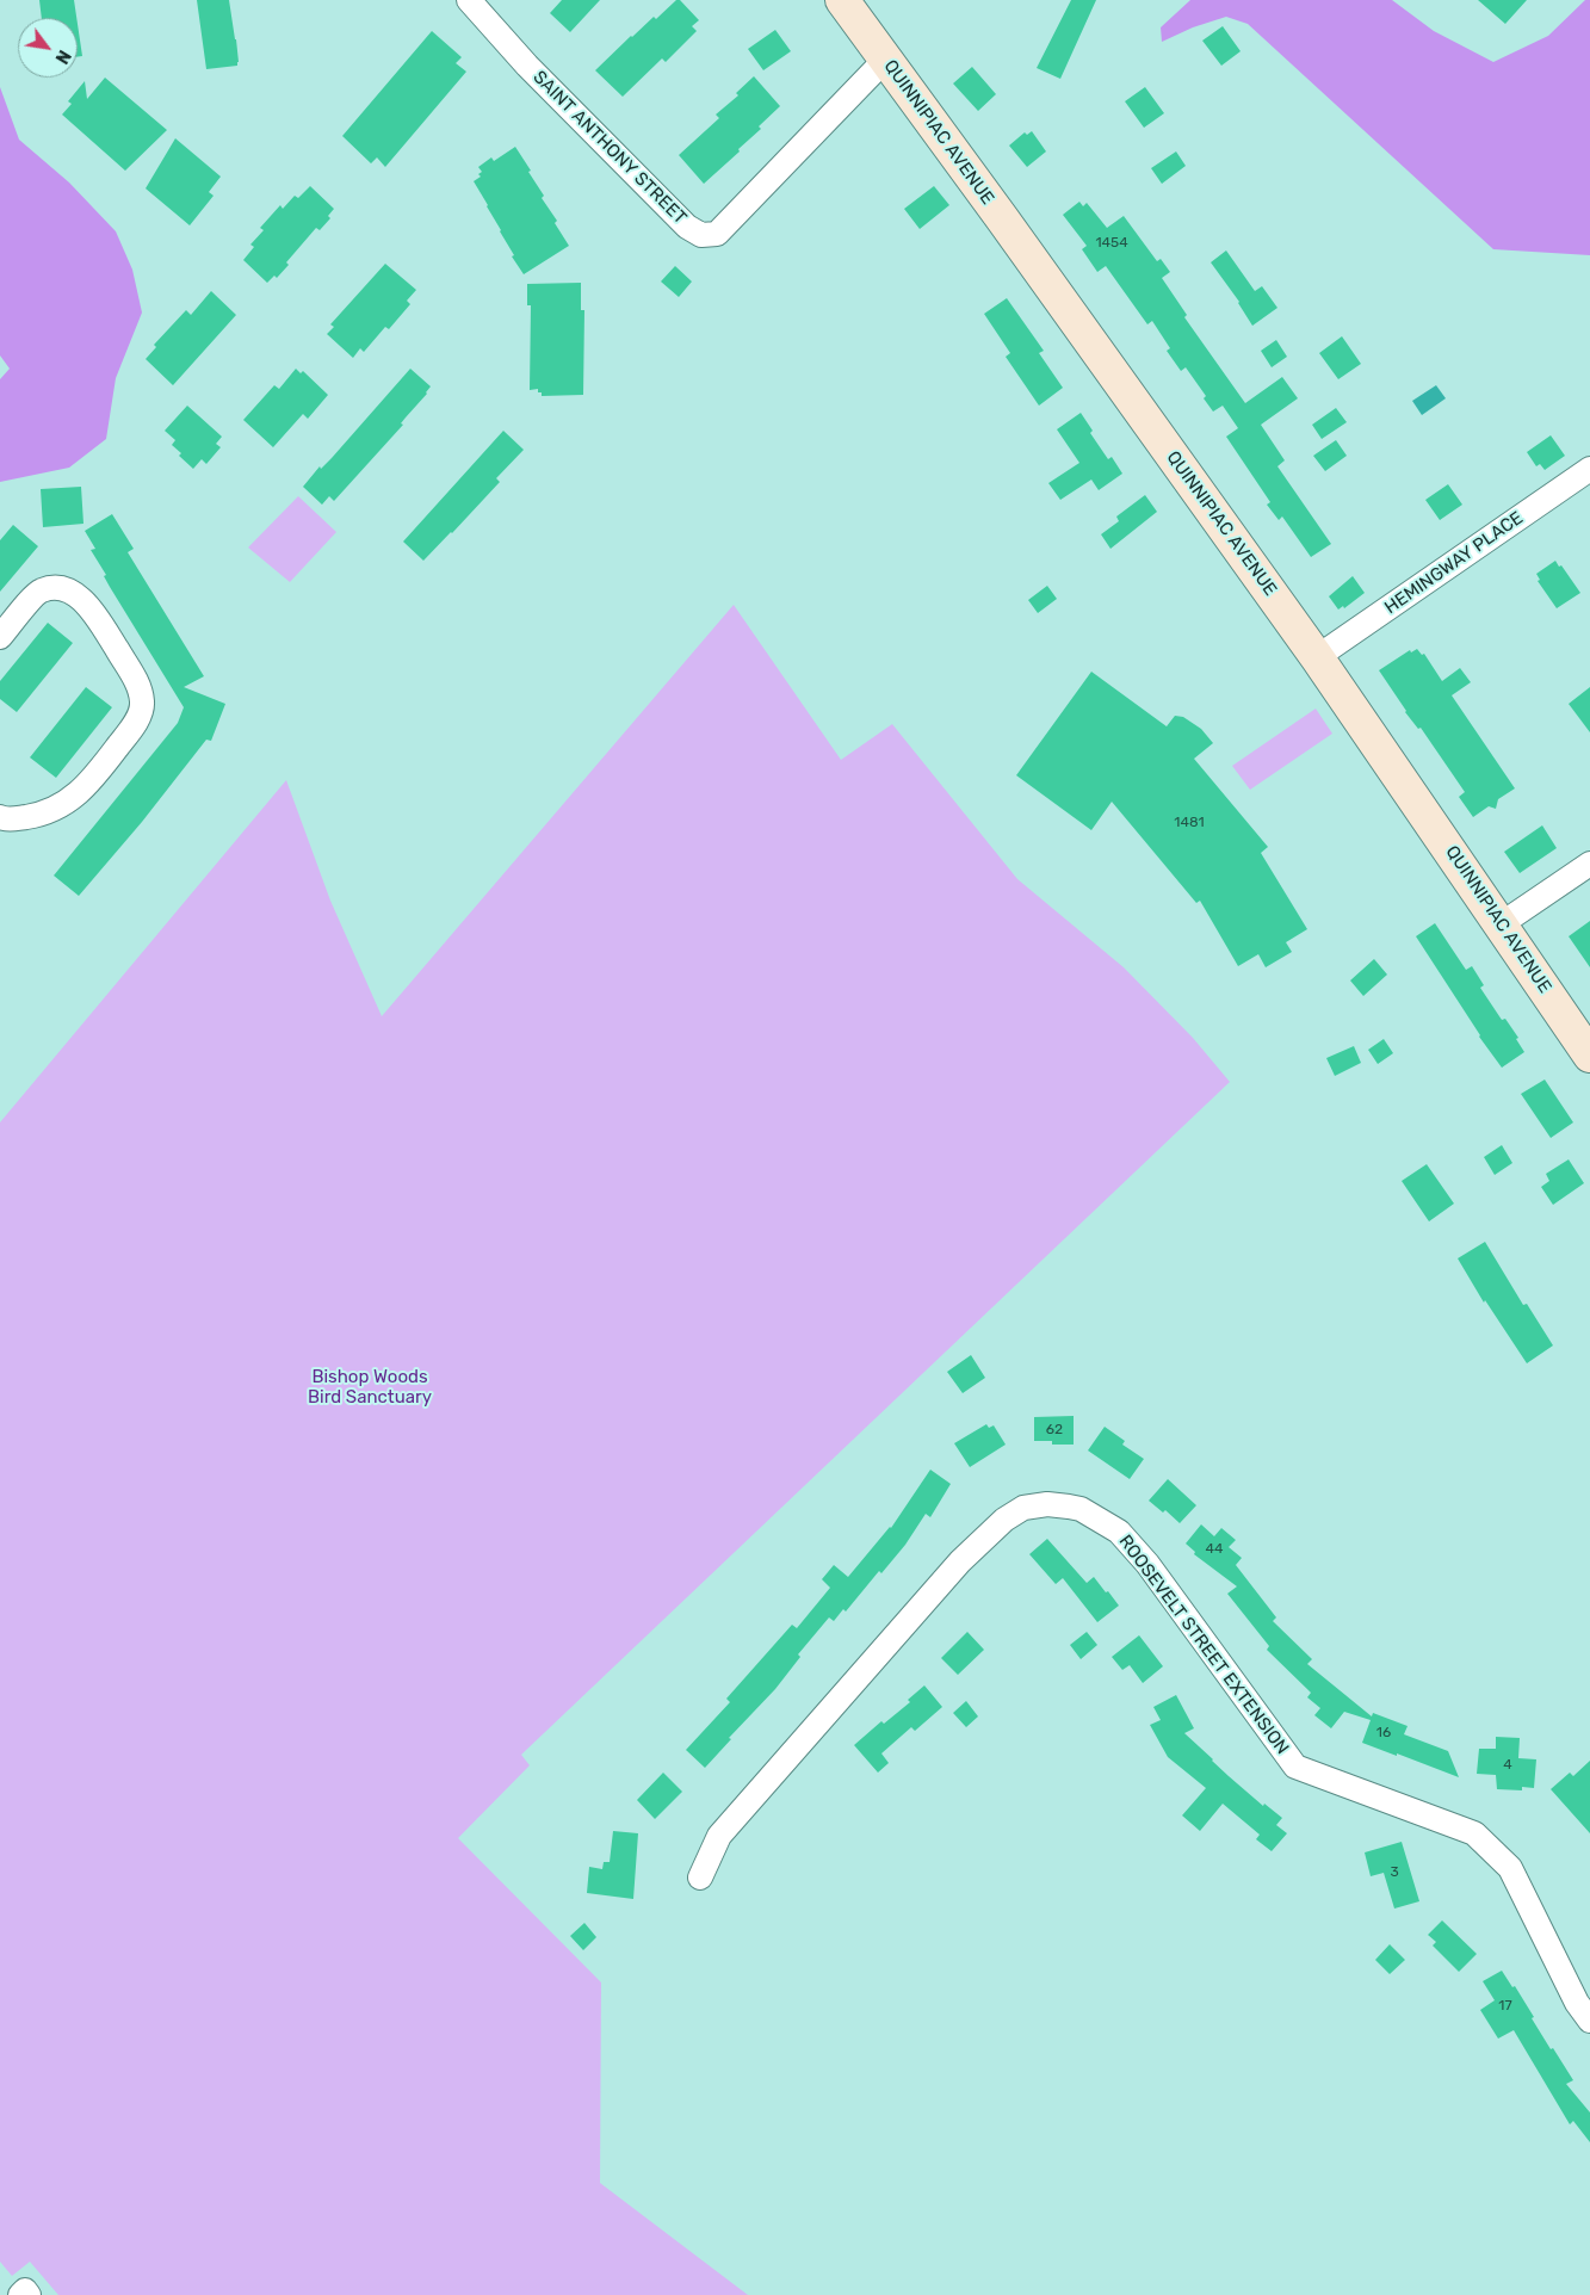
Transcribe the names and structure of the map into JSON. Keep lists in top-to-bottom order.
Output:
{
  "streets": {
    "main road": ["QUINNIPIAC AVENUE"],
    "street": ["SAINT ANTHONY STREET", "HEMINGWAY PLACE", "ROOSEVELT STREET EXTENSION"]
  },
  "crossings": [
    ["QUINNIPIAC AVENUE", "SAINT ANTHONY STREET"],
    ["QUINNIPIAC AVENUE", "HEMINGWAY PLACE"]
  ],
  "parks": ["Bishop Woods Bird Sanctuary"],
  "house_numbers": [
    "1454",
    "1481",
    "62",
    "44",
    "16",
    "4",
    "3",
    "17"
  ],
  "north": "bottom right"
}
